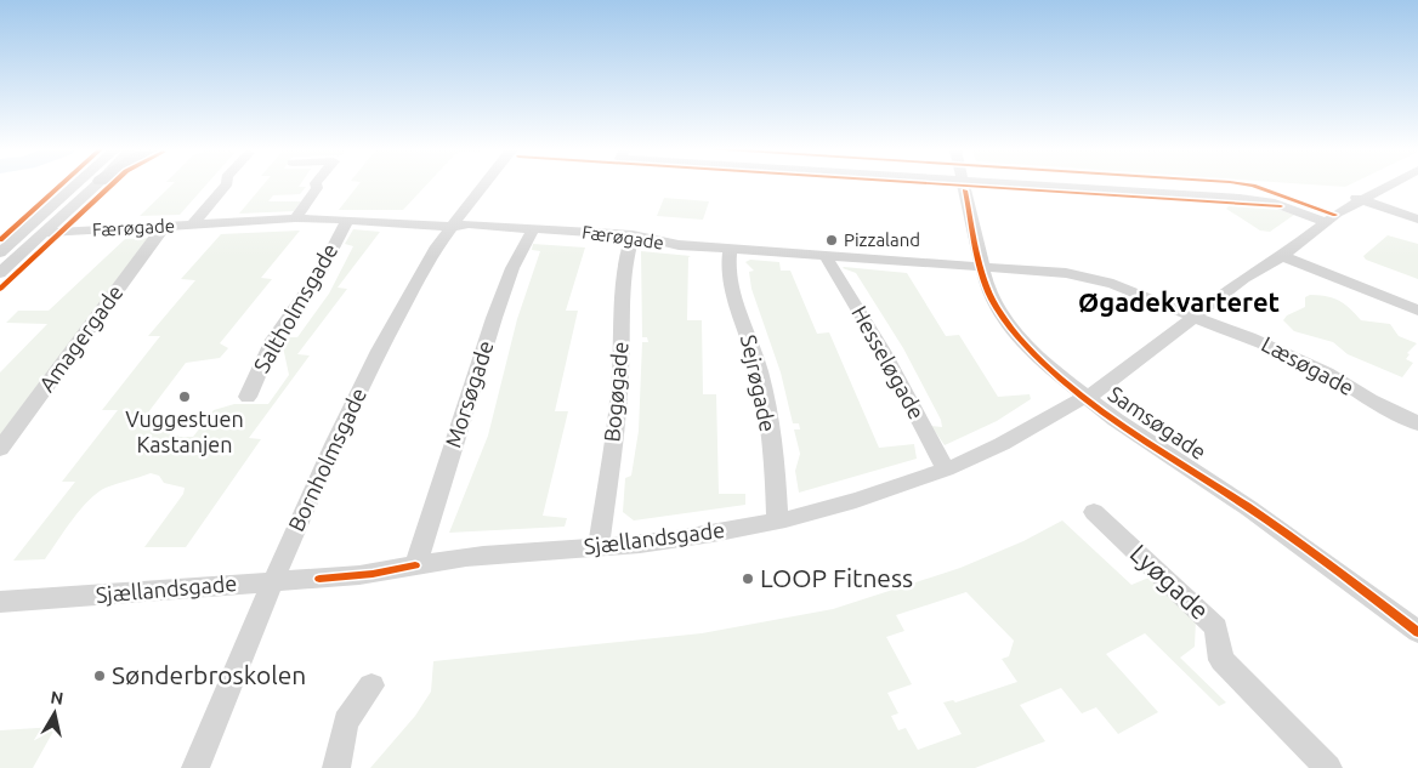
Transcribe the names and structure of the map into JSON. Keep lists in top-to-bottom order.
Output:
{
  "streets": {
    "street": [
      "Færøgade",
      "Saltholmsgade",
      "Amagergade",
      "Hesseløgade",
      "Læsøgade",
      "Sejrøgade",
      "Bogøgade",
      "Morsøgade",
      "Samsøgade",
      "Bornholmsgade",
      "Sjællandsgade",
      "Lyøgade"
    ]
  },
  "crossings": [
    ["Færøgade", "Saltholmsgade"],
    ["Færøgade", "Amagergade"],
    ["Færøgade", "Hesseløgade"],
    ["Færøgade", "Læsøgade"],
    ["Færøgade", "Sejrøgade"],
    ["Færøgade", "Bogøgade"],
    ["Færøgade", "Morsøgade"],
    ["Færøgade", "Samsøgade"],
    ["Færøgade", "Bornholmsgade"],
    ["Færøgade", "Sjællandsgade"],
    ["Hesseløgade", "Sjællandsgade"],
    ["Læsøgade", "Sjællandsgade"],
    ["Sejrøgade", "Sjællandsgade"],
    ["Bogøgade", "Sjællandsgade"],
    ["Morsøgade", "Sjællandsgade"],
    ["Samsøgade", "Sjællandsgade"],
    ["Bornholmsgade", "Sjællandsgade"]
  ],
  "districts": ["Øgadekvarteret"],
  "places": [
    "Pizzaland",
    "Vuggestuen Kastanjen",
    "LOOP Fitness",
    "Sønderbroskolen"
  ],
  "north": "top"
}
